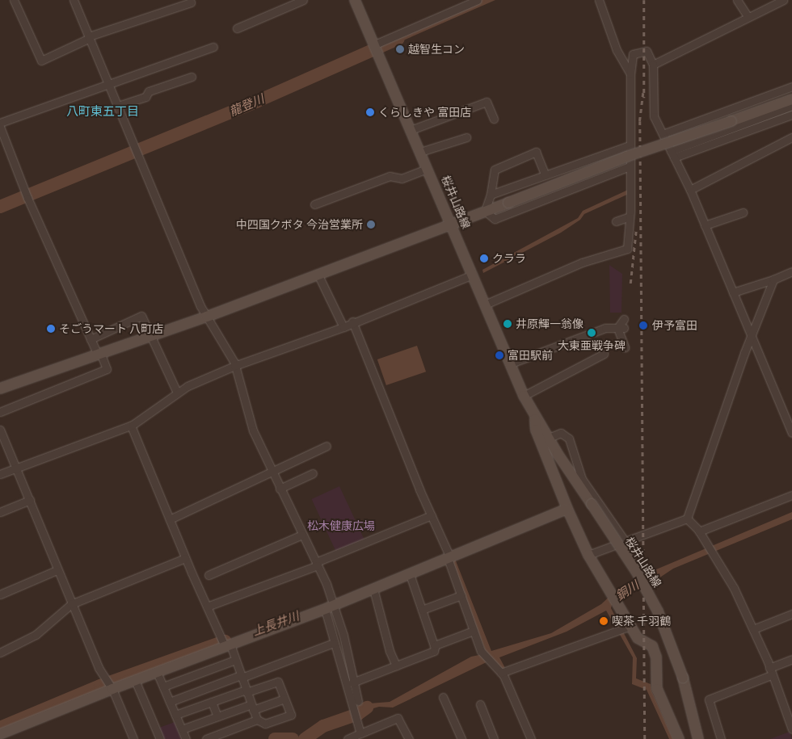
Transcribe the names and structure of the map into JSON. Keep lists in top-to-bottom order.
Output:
{
  "streets": {
    "street": ["桜井山路線"]
  },
  "districts": ["八町東五丁目"],
  "water": ["龍登川", "銅川", "上長井川"],
  "parks": ["松木健康広場"],
  "places": [
    "越智生コン",
    "くらしきや 富田店",
    "中四国クボタ 今治営業所",
    "クララ",
    "井原輝一翁像",
    "伊予富田",
    "そごうマート 八町店",
    "大東亜戦争碑",
    "富田駅前",
    "喫茶 千羽鶴"
  ]
}
